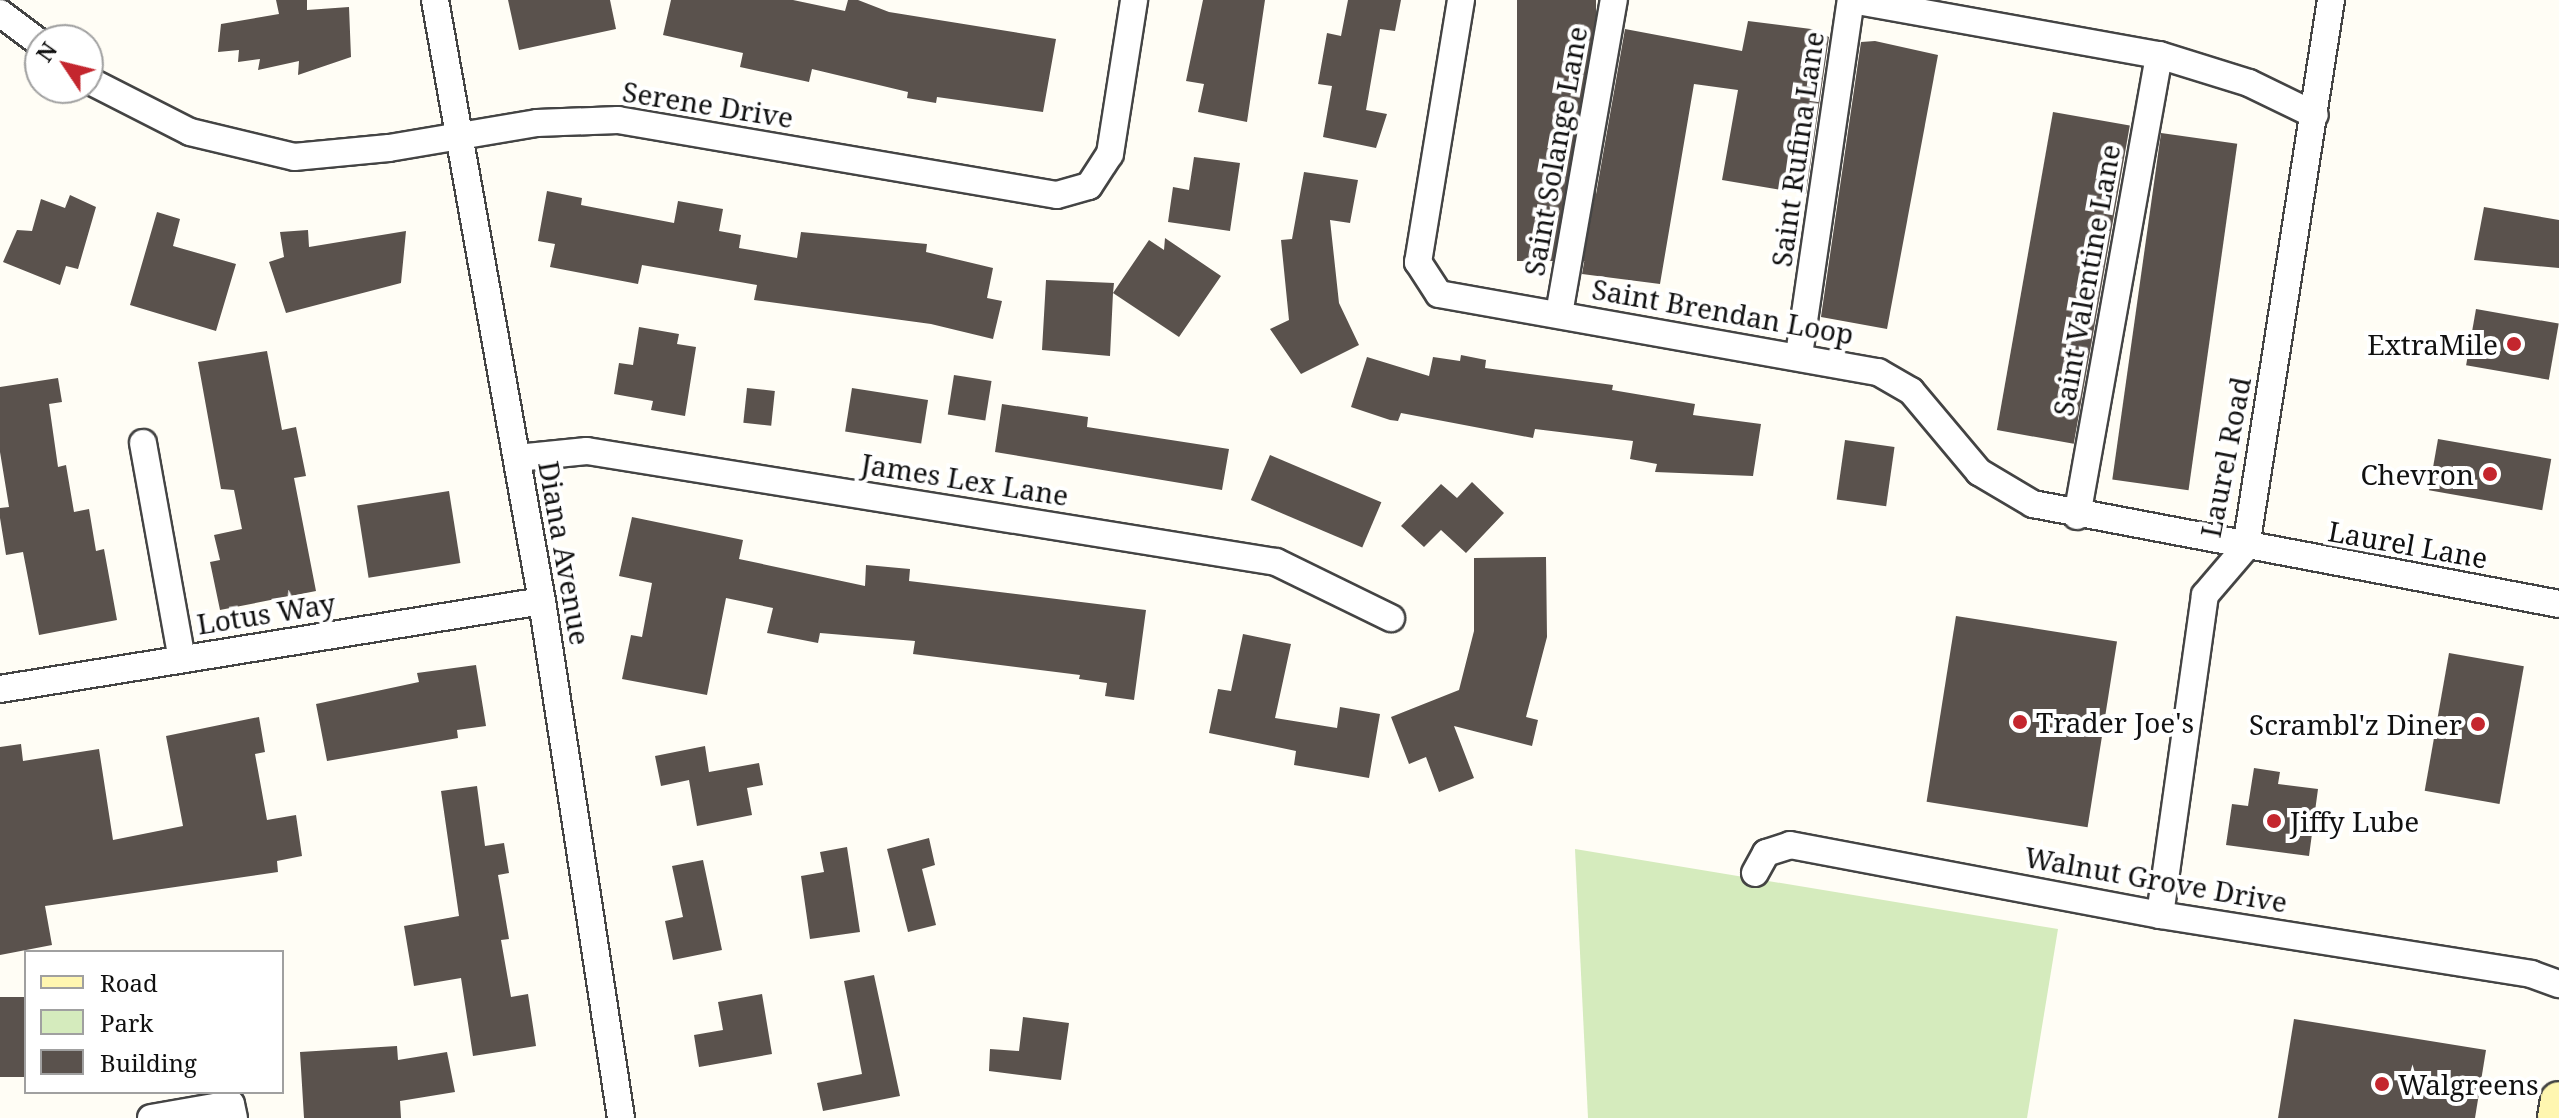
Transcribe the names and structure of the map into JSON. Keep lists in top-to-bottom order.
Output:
{
  "streets": {
    "street": [
      "Serene Drive",
      "Saint Rufina Lane",
      "Saint Solange Lane",
      "Saint Valentine Lane",
      "Saint Brendan Loop",
      "Laurel Road",
      "James Lex Lane",
      "Laurel Lane",
      "Diana Avenue",
      "Lotus Way",
      "Walnut Grove Drive"
    ]
  },
  "crossings": [
    ["Serene Drive", "Diana Avenue"],
    ["Saint Rufina Lane", "Saint Brendan Loop"],
    ["Saint Solange Lane", "Saint Brendan Loop"],
    ["Saint Valentine Lane", "Saint Brendan Loop"],
    ["Saint Brendan Loop", "Laurel Road"],
    ["Saint Brendan Loop", "Laurel Lane"],
    ["Laurel Road", "Laurel Lane"],
    ["Laurel Road", "Walnut Grove Drive"],
    ["James Lex Lane", "Diana Avenue"],
    ["Diana Avenue", "Lotus Way"]
  ],
  "places": [
    "ExtraMile",
    "Chevron",
    "Trader Joe's",
    "Scrambl'z Diner",
    "Jiffy Lube",
    "Walgreens"
  ],
  "legend": ["Road", "Park", "Building"],
  "north": "top left"
}
